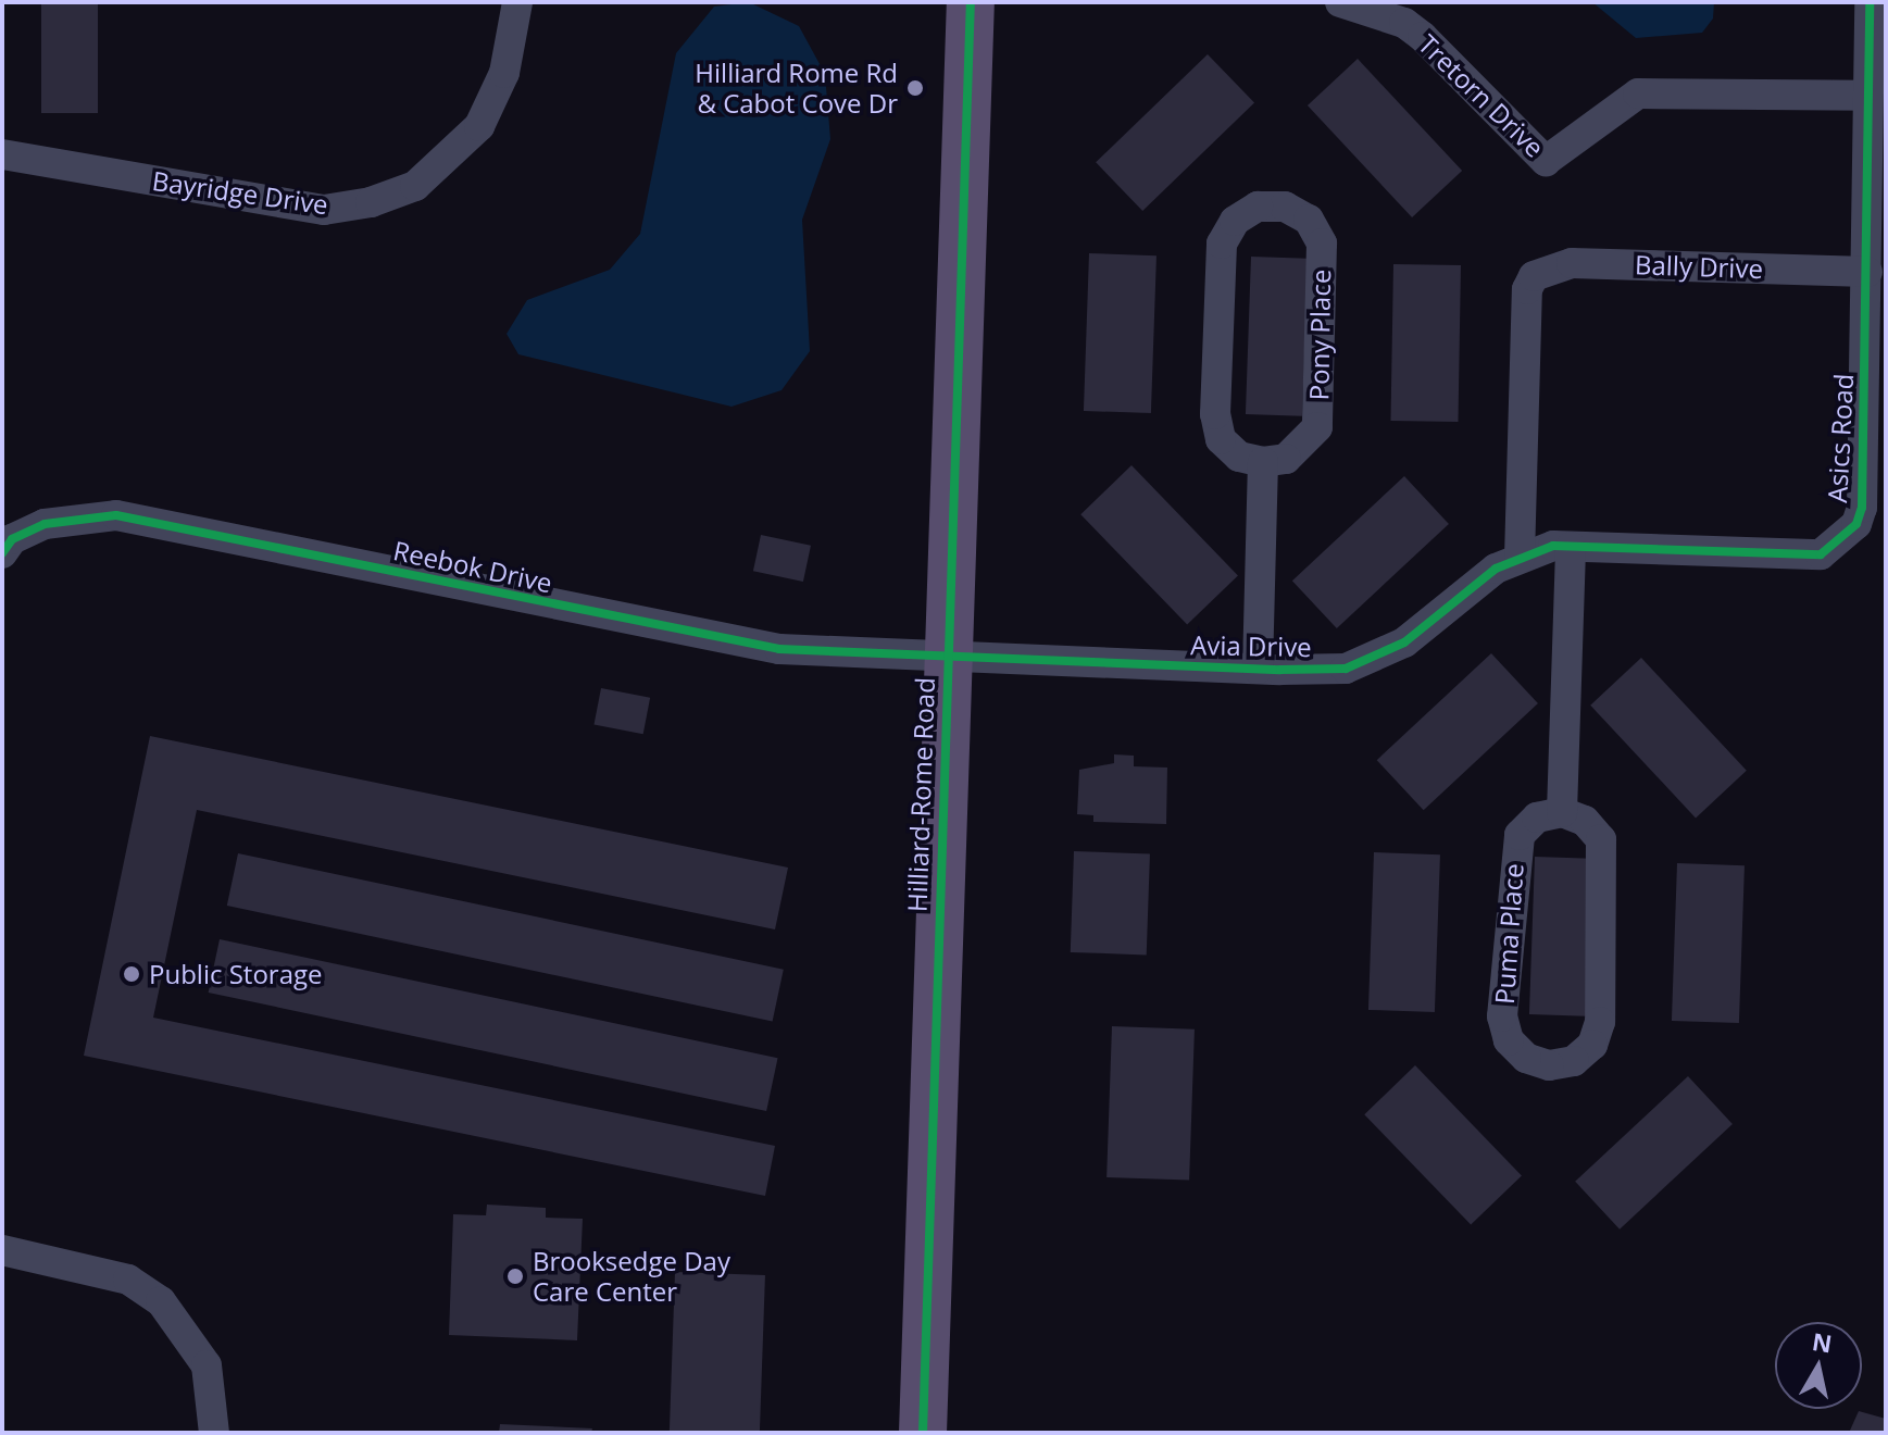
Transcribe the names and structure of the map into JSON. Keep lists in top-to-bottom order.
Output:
{
  "streets": {
    "main road": ["Hilliard-Rome Road"],
    "street": [
      "Tretorn Drive",
      "Bayridge Drive",
      "Bally Drive",
      "Pony Place",
      "Asics Road",
      "Reebok Drive",
      "Avia Drive",
      "Puma Place"
    ]
  },
  "crossings": [
    ["Tretorn Drive", "Asics Road"],
    ["Bally Drive", "Asics Road"],
    ["Bally Drive", "Avia Drive"],
    ["Asics Road", "Avia Drive"],
    ["Reebok Drive", "Avia Drive"],
    ["Reebok Drive", "Hilliard-Rome Road"],
    ["Avia Drive", "Hilliard-Rome Road"]
  ],
  "places": ["Hilliard Rome Rd & Cabot Cove Dr", "Public Storage", "Brooksedge Day Care Center"],
  "north": "top"
}
